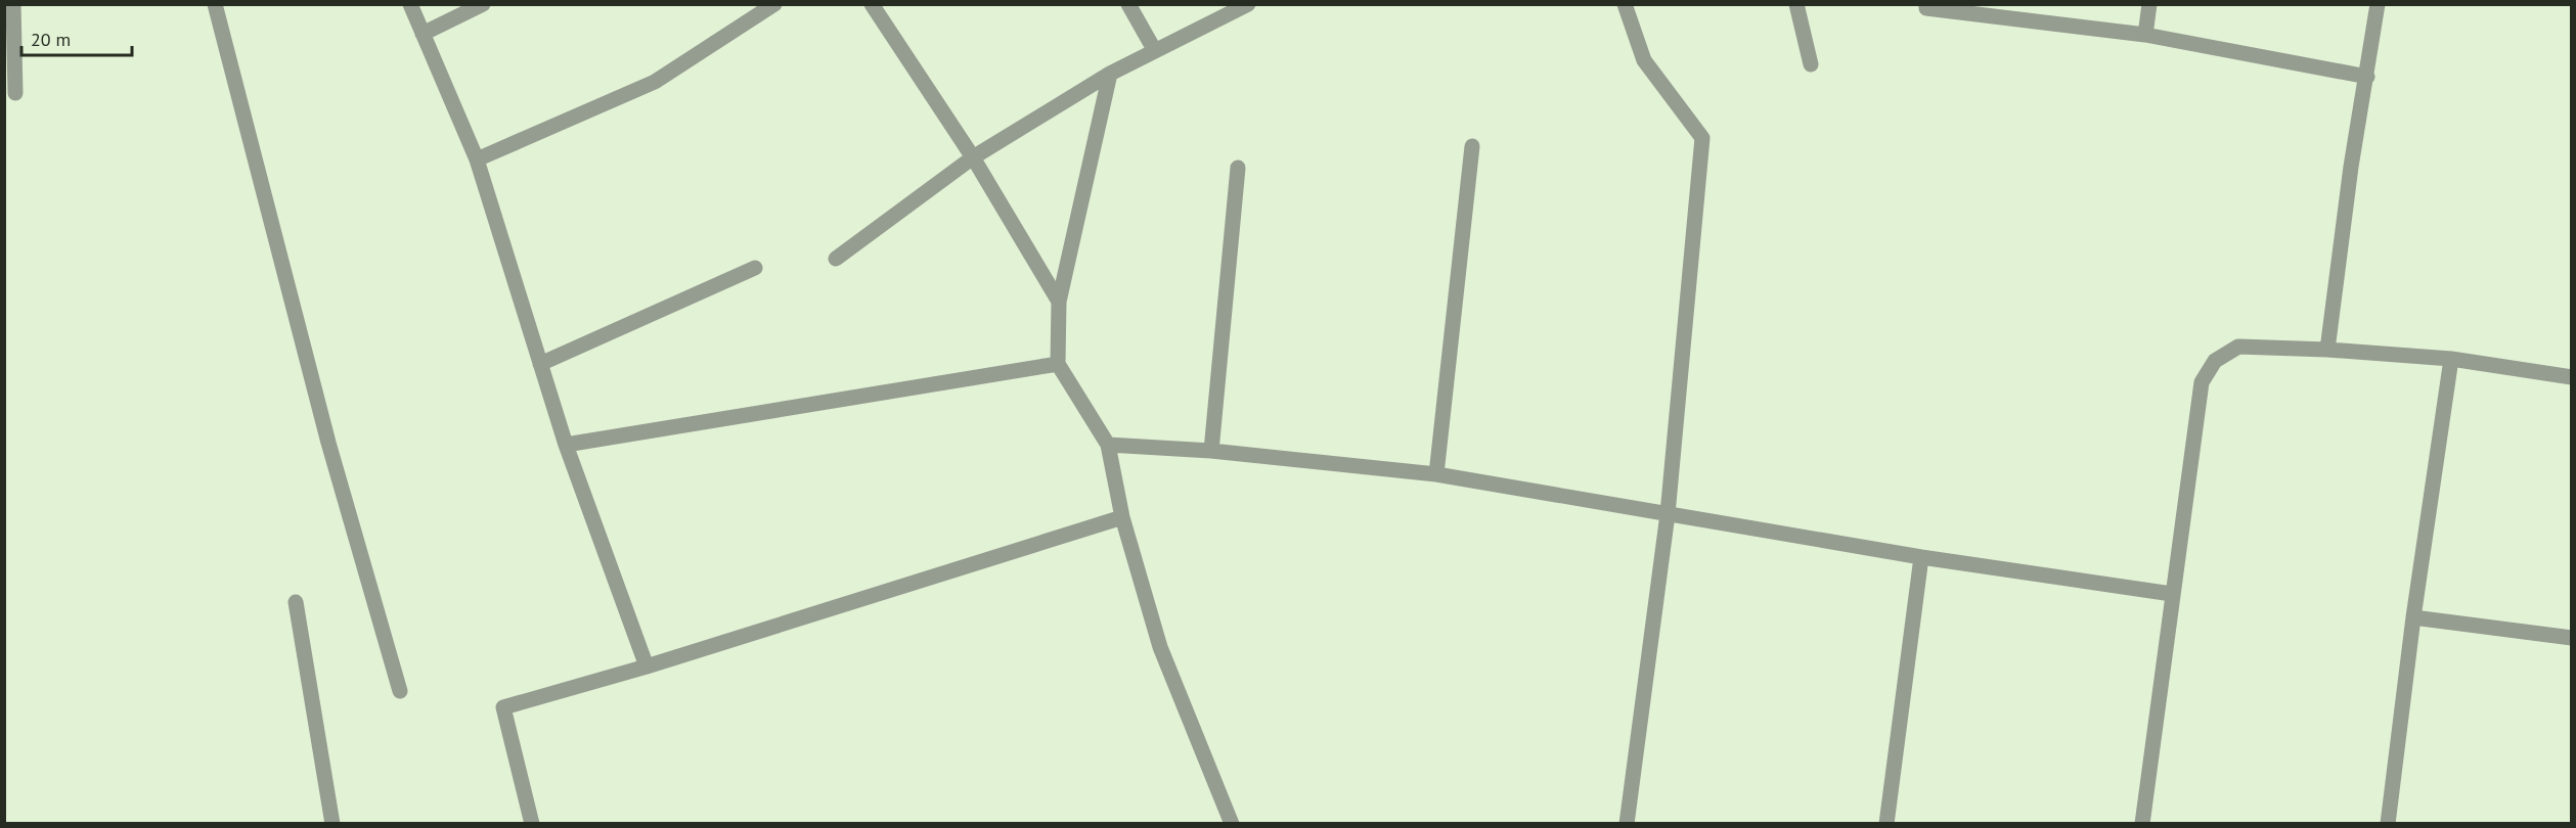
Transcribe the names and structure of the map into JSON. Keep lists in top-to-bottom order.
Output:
{
  "scale_bar": "20 m"
}
